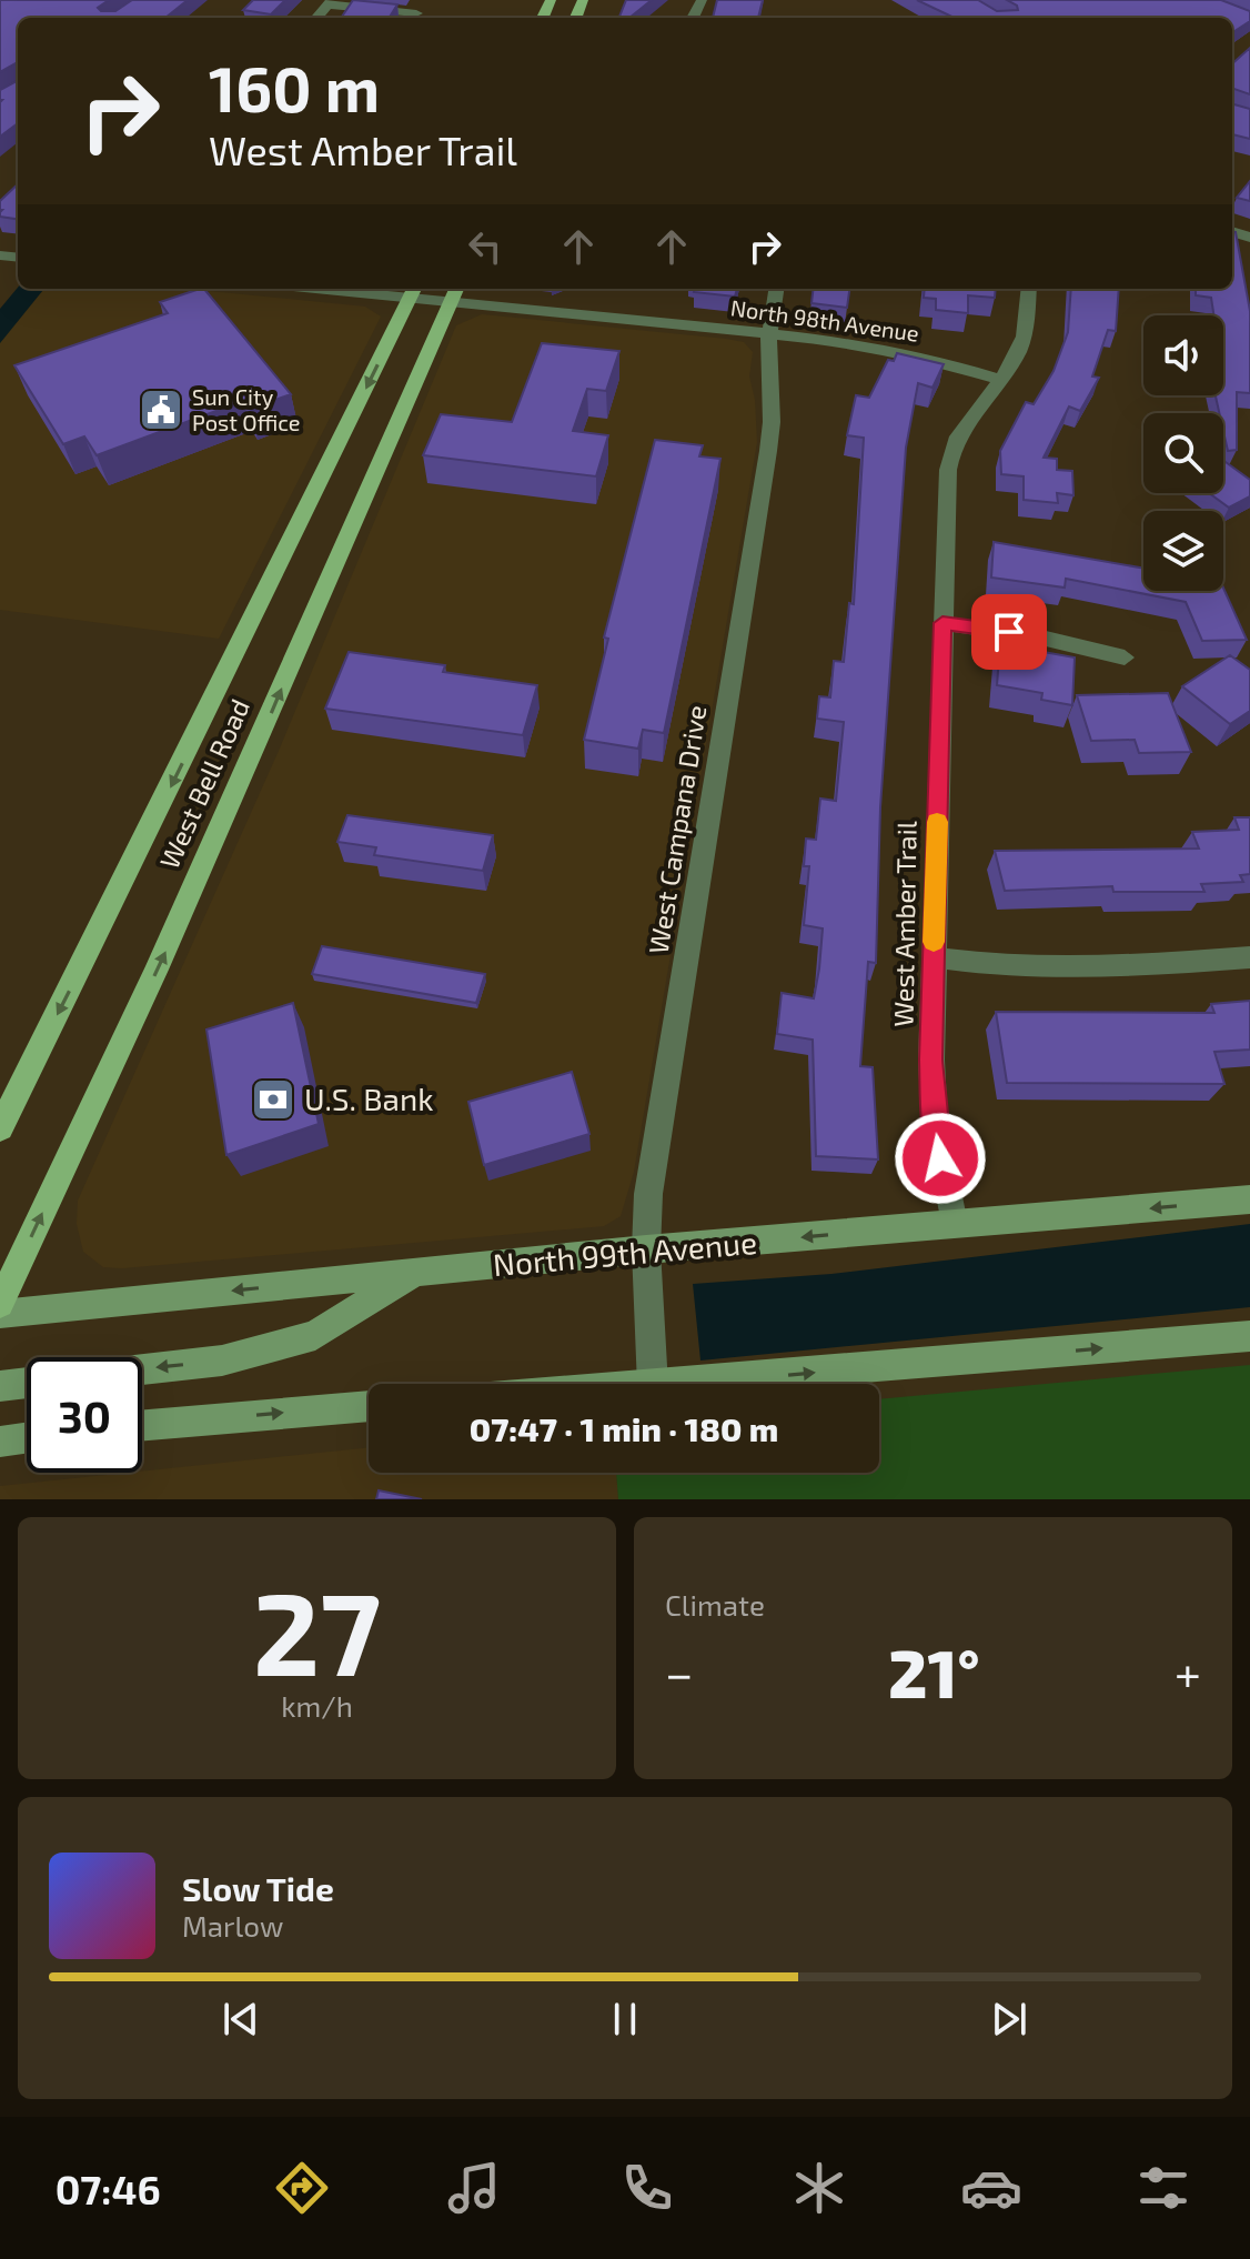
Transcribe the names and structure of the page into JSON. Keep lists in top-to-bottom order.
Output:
{
  "streets": {
    "main road": ["West Bell Road", "North 99th Avenue"],
    "street": ["North 98th Avenue", "West Campana Drive", "West Amber Trail"]
  },
  "crossings": [
    ["North 98th Avenue", "West Bell Road"],
    ["North 98th Avenue", "West Campana Drive"],
    ["North 98th Avenue", "West Amber Trail"],
    ["West Campana Drive", "North 99th Avenue"],
    ["West Amber Trail", "North 99th Avenue"]
  ],
  "places": {
    "public building": ["Sun City Post Office"],
    "bank": ["U.S. Bank"]
  },
  "page": {
    "turn": ["160 m", "West Amber Trail"],
    "limit": "30",
    "trip": "07:47 · 1 min · 180 m",
    "tile": [
      ["27", "km/h"],
      "Climate"
    ],
    "heat": ["−", "21°", "+"],
    "song": ["Slow Tide", "Marlow"],
    "tabs": "07:46"
  }
}
